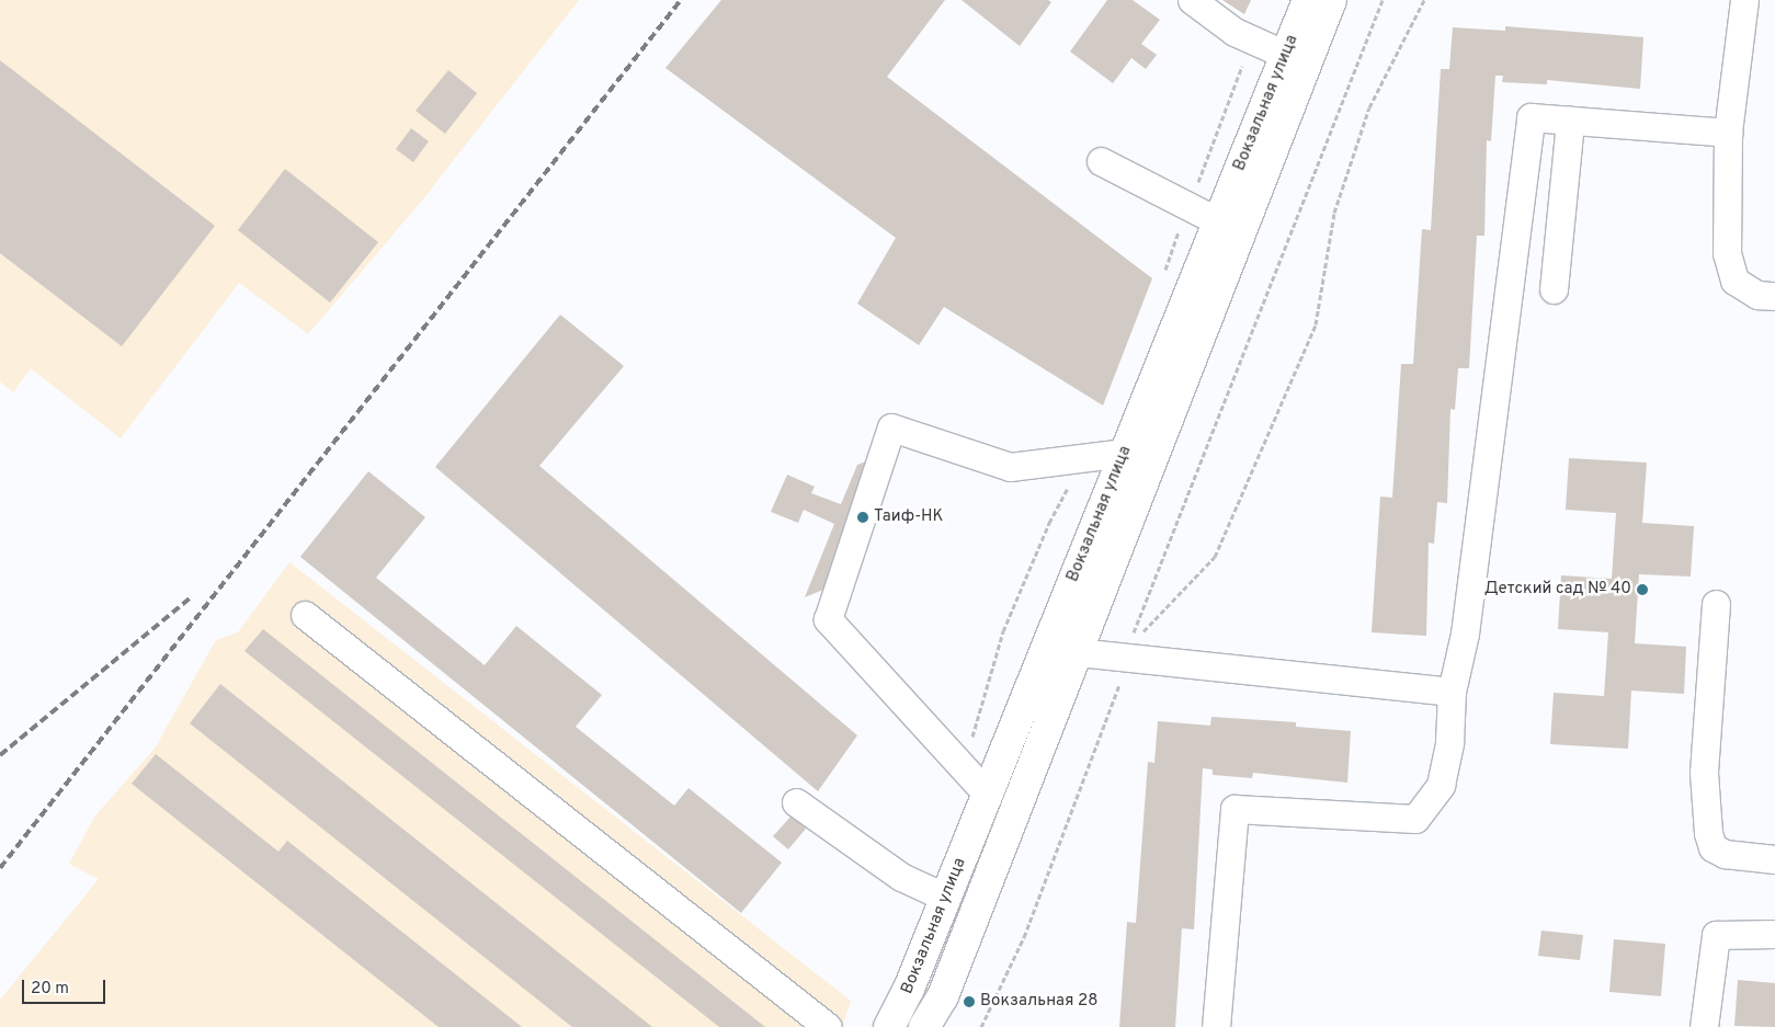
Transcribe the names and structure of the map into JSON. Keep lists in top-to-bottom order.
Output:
{
  "streets": {
    "main road": ["Вокзальная улица"]
  },
  "places": ["Таиф-НК", "Детский сад № 40", "Вокзальная 28"],
  "scale_bar": "20 m"
}
